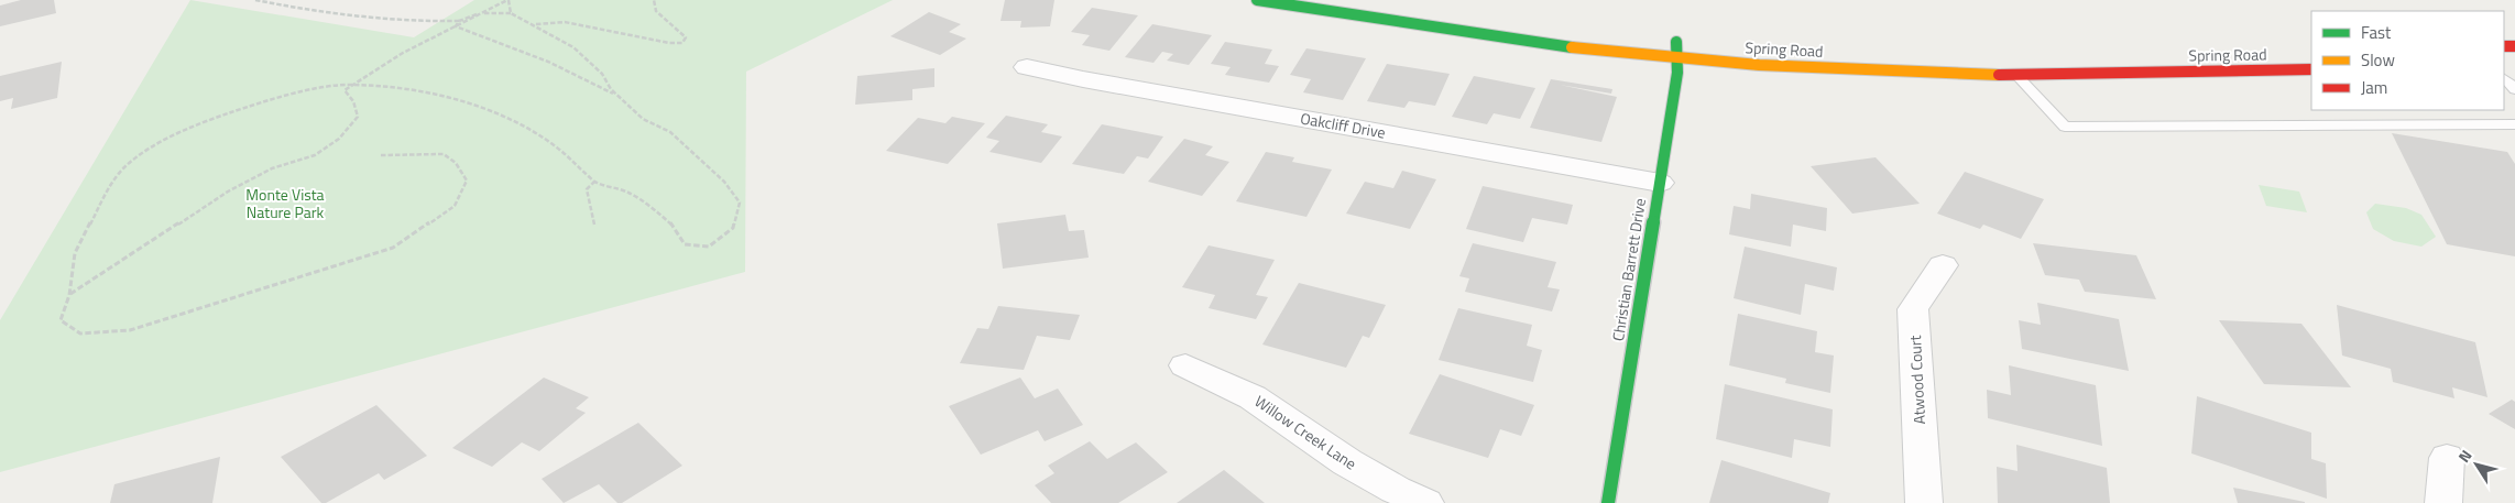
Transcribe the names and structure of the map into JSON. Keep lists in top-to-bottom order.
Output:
{
  "streets": {
    "main road": ["Spring Road", "Christian Barrett Drive"],
    "street": ["Oakcliff Drive", "Atwood Court", "Willow Creek Lane"]
  },
  "crossings": [
    ["Spring Road", "Christian Barrett Drive"],
    ["Oakcliff Drive", "Christian Barrett Drive"]
  ],
  "parks": ["Monte Vista Nature Park"],
  "legend": ["Fast", "Slow", "Jam"],
  "north": "top left"
}
